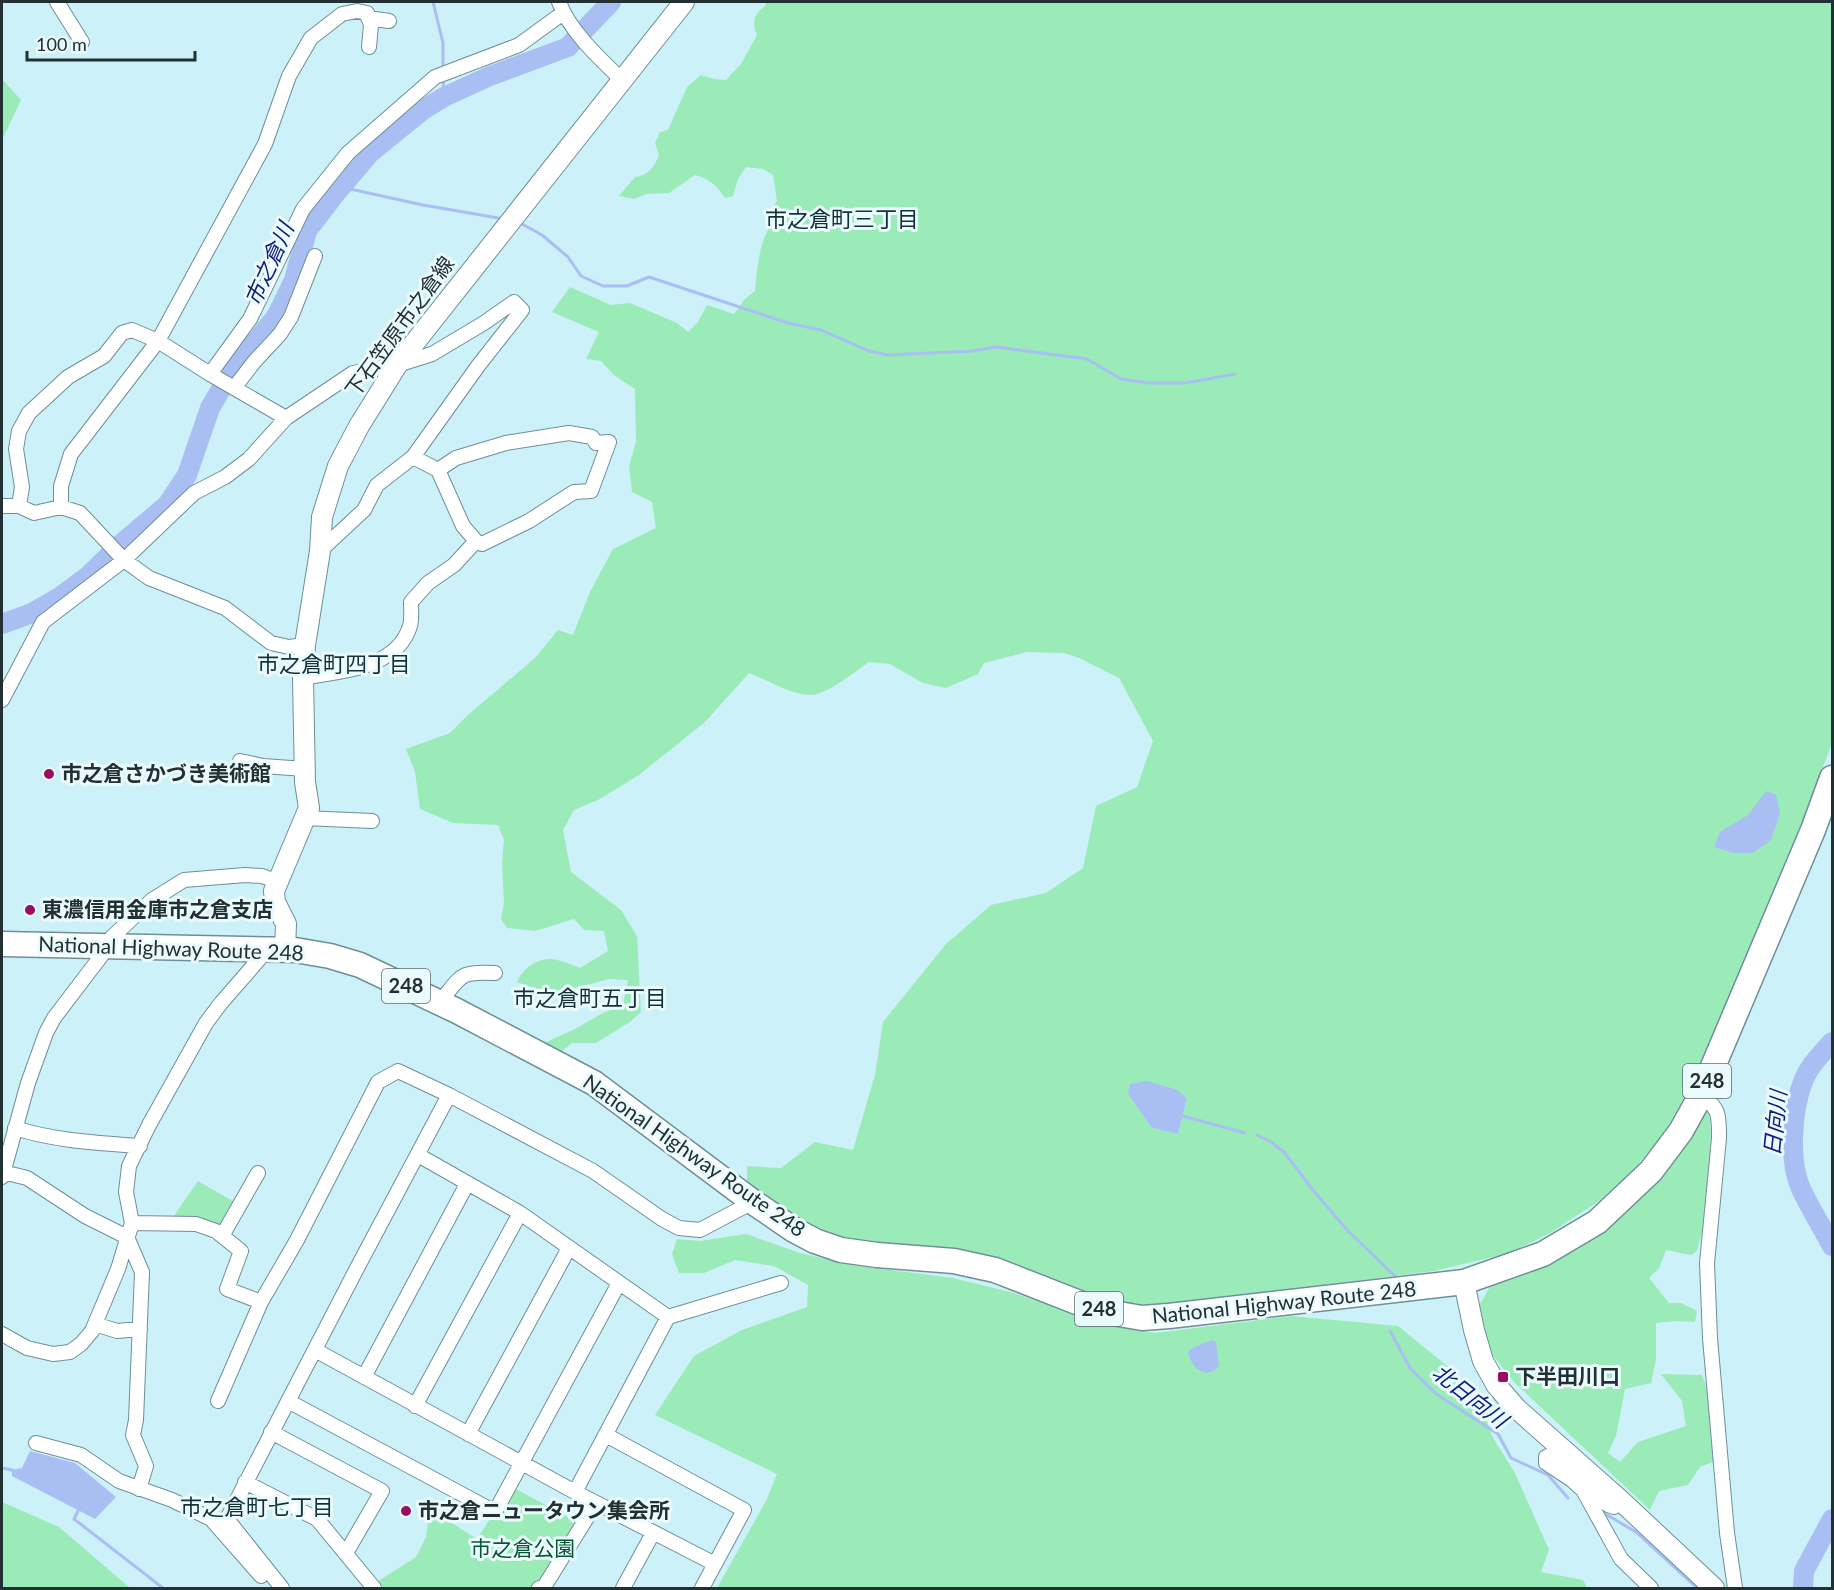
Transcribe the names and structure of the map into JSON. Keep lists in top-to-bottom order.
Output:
{
  "streets": {
    "highway": ["National Highway Route 248", "248"],
    "main road": ["下石笠原市之倉線"]
  },
  "crossings": [
    ["下石笠原市之倉線", "National Highway Route 248"]
  ],
  "districts": [
    "市之倉町三丁目",
    "市之倉町四丁目",
    "市之倉町五丁目",
    "市之倉町七丁目"
  ],
  "water": ["市之倉川", "日向川", "北日向川"],
  "parks": ["市之倉公園"],
  "places": {
    "other": ["市之倉さかづき美術館", "東濃信用金庫市之倉支店", "市之倉ニュータウン集会所"],
    "transit": ["下半田川口"]
  },
  "scale_bar": "100 m"
}
